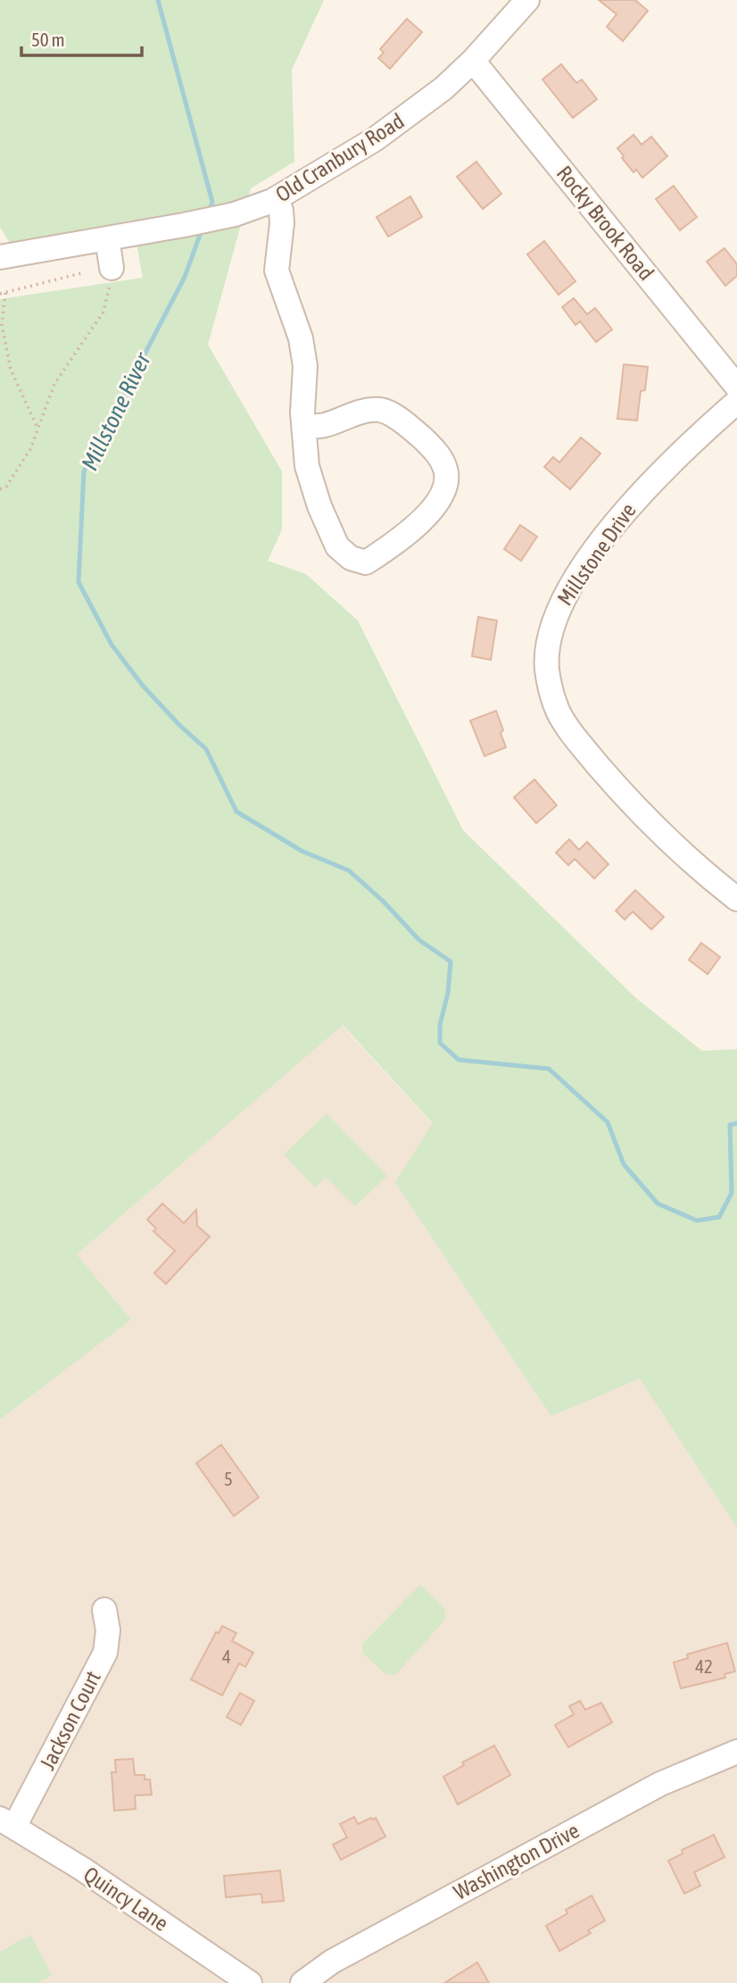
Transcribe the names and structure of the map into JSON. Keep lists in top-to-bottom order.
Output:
{
  "streets": {
    "street": [
      "Old Cranbury Road",
      "Rocky Brook Road",
      "Millstone Drive",
      "Jackson Court",
      "Washington Drive",
      "Quincy Lane"
    ]
  },
  "crossings": [
    ["Old Cranbury Road", "Rocky Brook Road"],
    ["Jackson Court", "Quincy Lane"]
  ],
  "water": ["Millstone River"],
  "house_numbers": ["5", "4", "42"],
  "scale_bar": "50 m"
}
